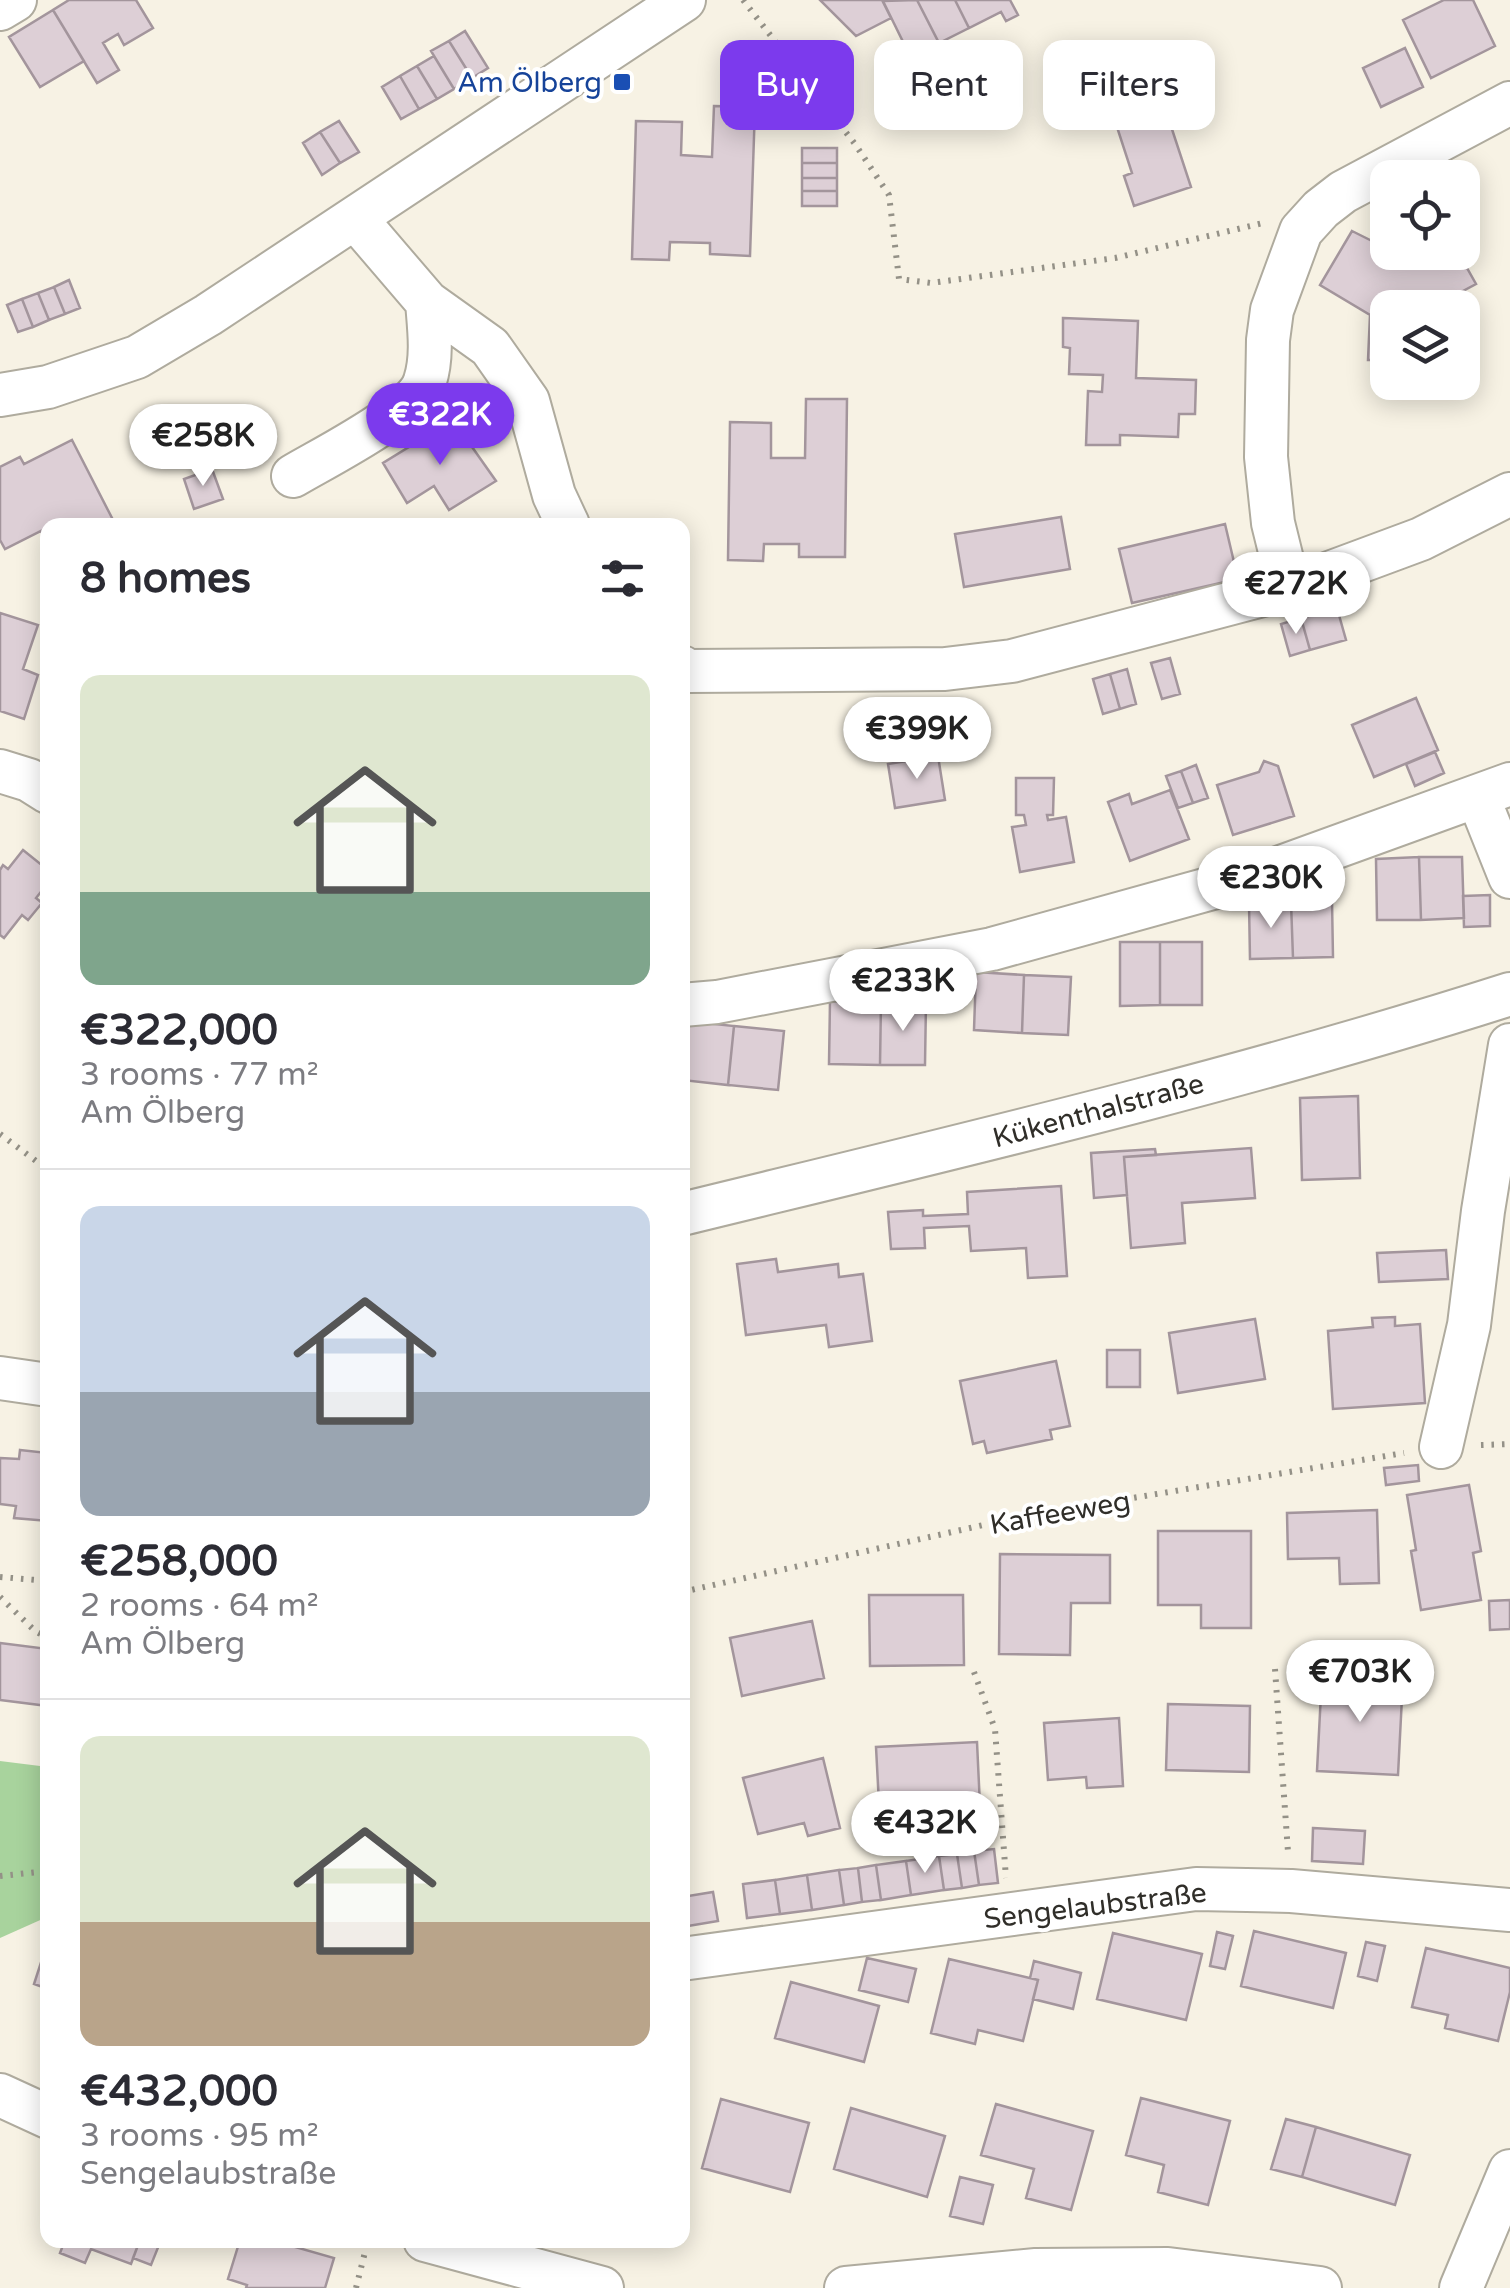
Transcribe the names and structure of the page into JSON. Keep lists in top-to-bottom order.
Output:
{
  "streets": {
    "street": ["Kükenthalstraße", "Sengelaubstraße"],
    "path": ["Kaffeeweg"]
  },
  "places": {
    "transit": ["Am Ölberg"]
  },
  "page": {
    "chip": ["Buy", "Rent", "Filters"],
    "price": [
      "€322K",
      "€258K",
      "€272K",
      "€399K",
      "€230K",
      "€233K",
      "€703K",
      "€432K"
    ],
    "heading": "8 homes",
    "list": [
      {
        "name": "€322,000",
        "note": "3 rooms · 77 m² · Am Ölberg"
      },
      {
        "name": "€258,000",
        "note": "2 rooms · 64 m² · Am Ölberg"
      },
      {
        "name": "€432,000",
        "note": "3 rooms · 95 m² · Sengelaubstraße"
      }
    ]
  }
}
